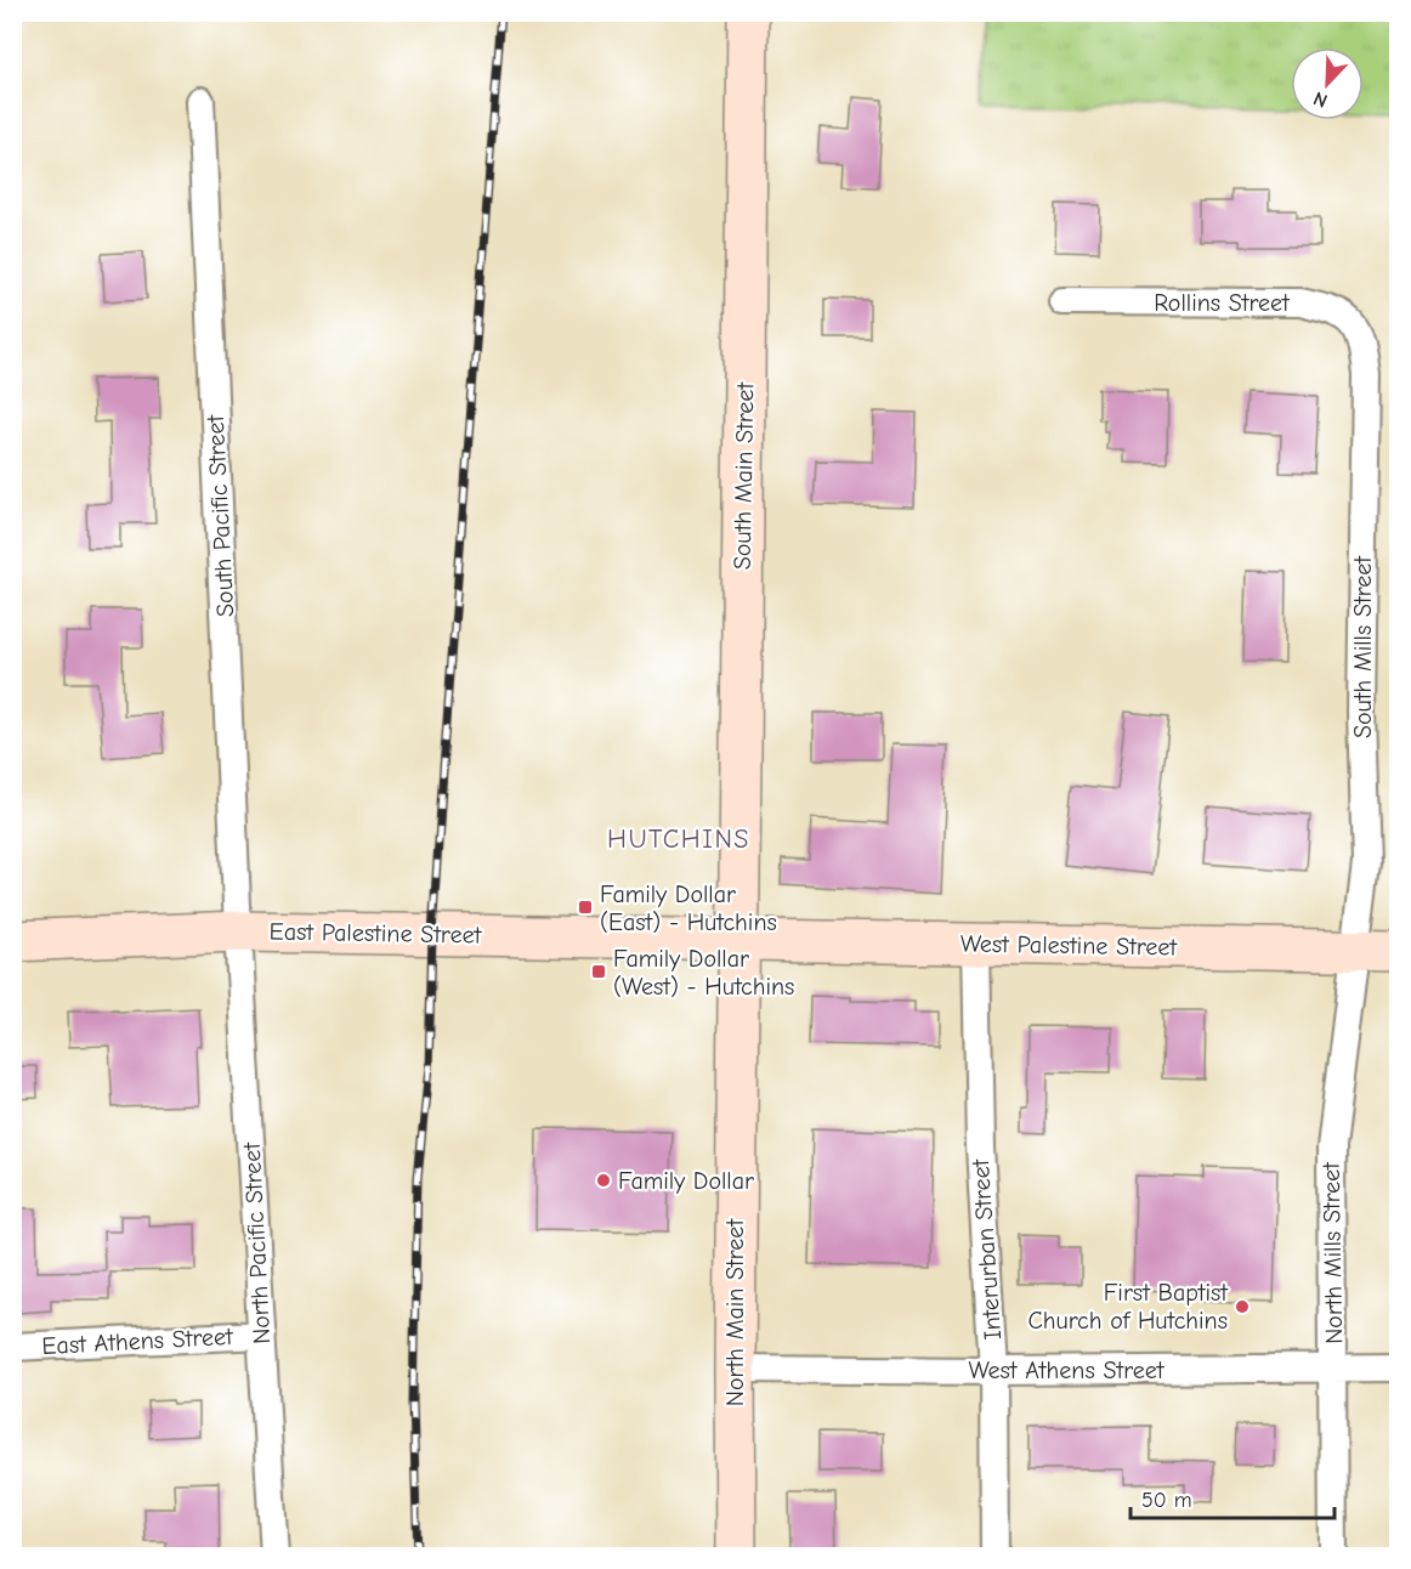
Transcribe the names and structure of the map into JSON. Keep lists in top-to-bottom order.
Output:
{
  "streets": {
    "street": [
      "Rollins Street",
      "South Main Street",
      "South Pacific Street",
      "South Mills Street",
      "East Palestine Street",
      "West Palestine Street",
      "North Pacific Street",
      "Interurban Street",
      "North Mills Street",
      "North Main Street",
      "East Athens Street",
      "West Athens Street"
    ]
  },
  "crossings": [
    ["Rollins Street", "South Mills Street"],
    ["South Main Street", "East Palestine Street"],
    ["South Main Street", "West Palestine Street"],
    ["South Main Street", "North Main Street"],
    ["South Pacific Street", "East Palestine Street"],
    ["South Pacific Street", "North Pacific Street"],
    ["South Mills Street", "West Palestine Street"],
    ["South Mills Street", "North Mills Street"],
    ["East Palestine Street", "West Palestine Street"],
    ["East Palestine Street", "North Pacific Street"],
    ["East Palestine Street", "North Main Street"],
    ["West Palestine Street", "Interurban Street"],
    ["West Palestine Street", "North Mills Street"],
    ["West Palestine Street", "North Main Street"],
    ["North Pacific Street", "East Athens Street"],
    ["Interurban Street", "West Athens Street"],
    ["North Mills Street", "West Athens Street"],
    ["North Main Street", "West Athens Street"]
  ],
  "districts": ["HUTCHINS"],
  "places": {
    "transit": ["Family Dollar (East) - Hutchins", "Family Dollar (West) - Hutchins"],
    "other": ["Family Dollar", "First Baptist Church of Hutchins"]
  },
  "scale_bar": "50 m",
  "north": "bottom left"
}
